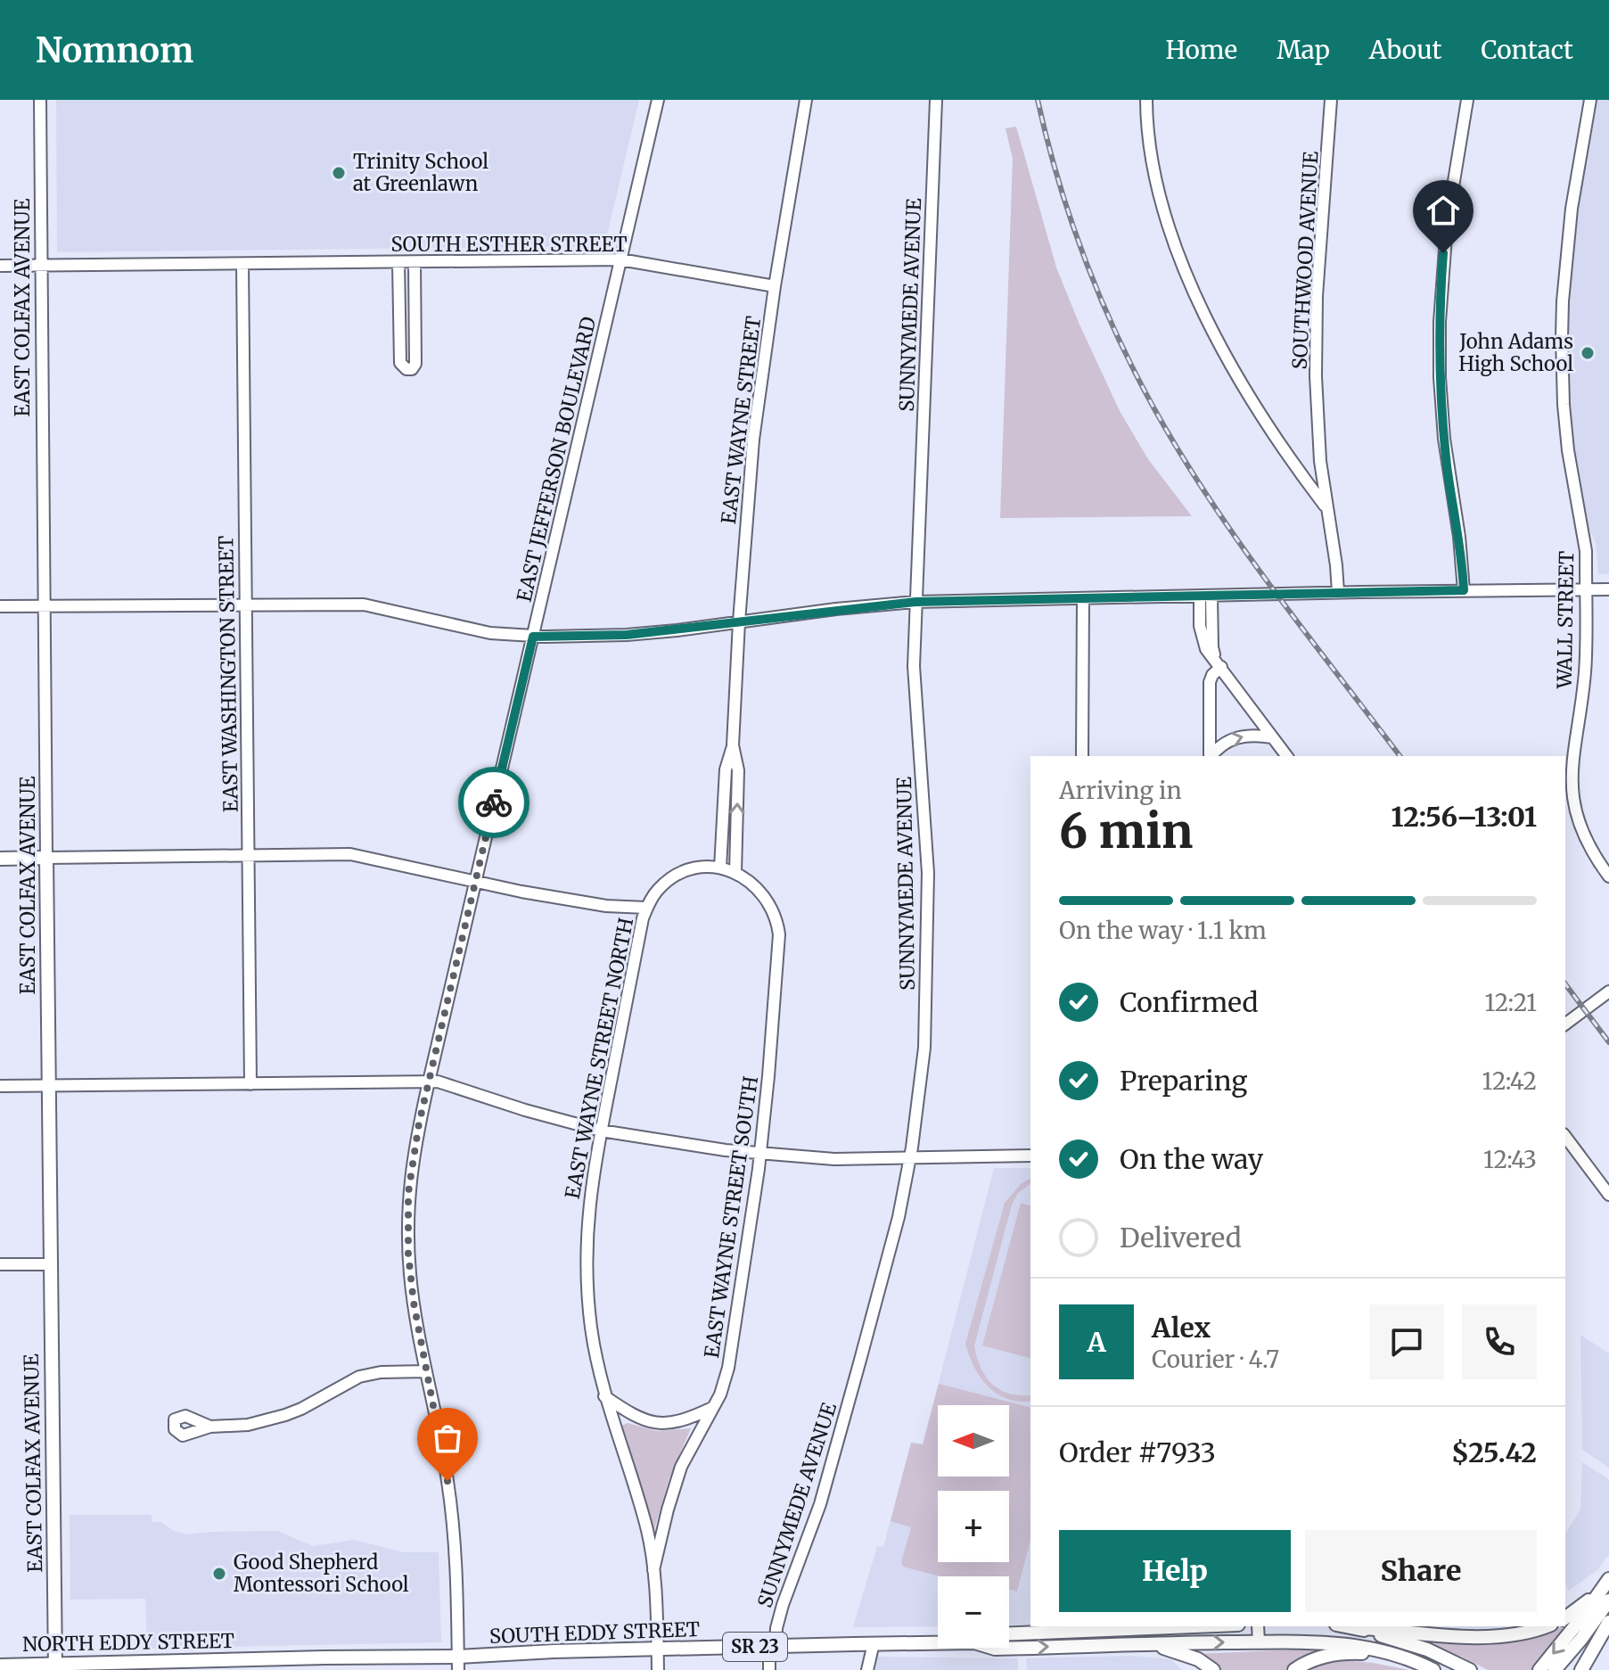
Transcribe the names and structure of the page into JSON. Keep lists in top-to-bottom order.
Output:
{
  "streets": {
    "main road": [
      "EAST COLFAX AVENUE",
      "SOUTH EDDY STREET",
      "NORTH EDDY STREET",
      "SR 23"
    ],
    "street": [
      "SOUTH ESTHER STREET",
      "SOUTHWOOD AVENUE",
      "SUNNYMEDE AVENUE",
      "EAST WAYNE STREET",
      "EAST JEFFERSON BOULEVARD",
      "WALL STREET",
      "EAST WASHINGTON STREET",
      "EAST WAYNE STREET NORTH",
      "EAST WAYNE STREET SOUTH"
    ]
  },
  "crossings": [
    ["SOUTH ESTHER STREET", "EAST COLFAX AVENUE"],
    ["SOUTH ESTHER STREET", "EAST WAYNE STREET"],
    ["SOUTH ESTHER STREET", "EAST JEFFERSON BOULEVARD"],
    ["SOUTH ESTHER STREET", "EAST WASHINGTON STREET"],
    ["SUNNYMEDE AVENUE", "SOUTH EDDY STREET"],
    ["EAST COLFAX AVENUE", "NORTH EDDY STREET"],
    ["EAST WAYNE STREET", "EAST WAYNE STREET NORTH"],
    ["EAST WAYNE STREET", "EAST WAYNE STREET SOUTH"],
    ["EAST JEFFERSON BOULEVARD", "SOUTH EDDY STREET"],
    ["EAST WAYNE STREET NORTH", "EAST WAYNE STREET SOUTH"],
    ["SOUTH EDDY STREET", "NORTH EDDY STREET"]
  ],
  "places": ["Trinity School at Greenlawn", "John Adams High School", "Good Shepherd Montessori School"],
  "north": "left",
  "page": {
    "header": "Nomnom",
    "nav": [
      "Home",
      "Map",
      "About",
      "Contact"
    ],
    "heading": ["6 min", "Arriving in", "12:56–13:01"],
    "panel": [
      "Alex",
      "Courier · 4.7",
      "Order #7933",
      "$25.42"
    ],
    "bar": "On the way · 1.1 km",
    "list": [
      ["Confirmed", "12:21"],
      ["Preparing", "12:42"],
      ["On the way", "12:43"],
      "Delivered"
    ],
    "round": "A",
    "map_buttons": ["+", "−"],
    "buttons": ["Help", "Share"]
  }
}
